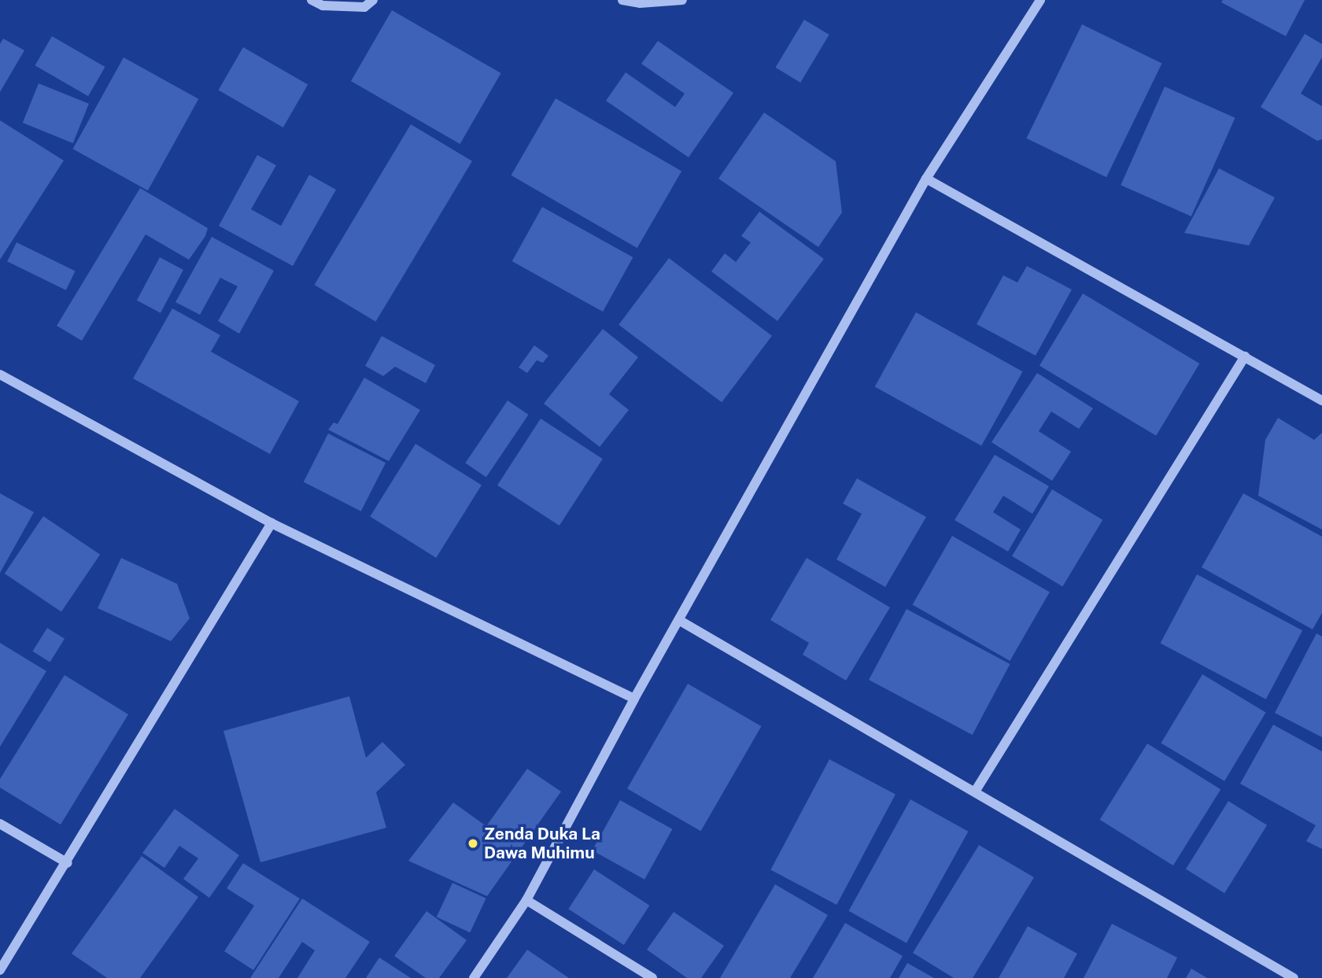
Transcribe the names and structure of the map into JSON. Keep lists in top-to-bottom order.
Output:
{
  "places": ["Zenda Duka La Dawa Muhimu"]
}
